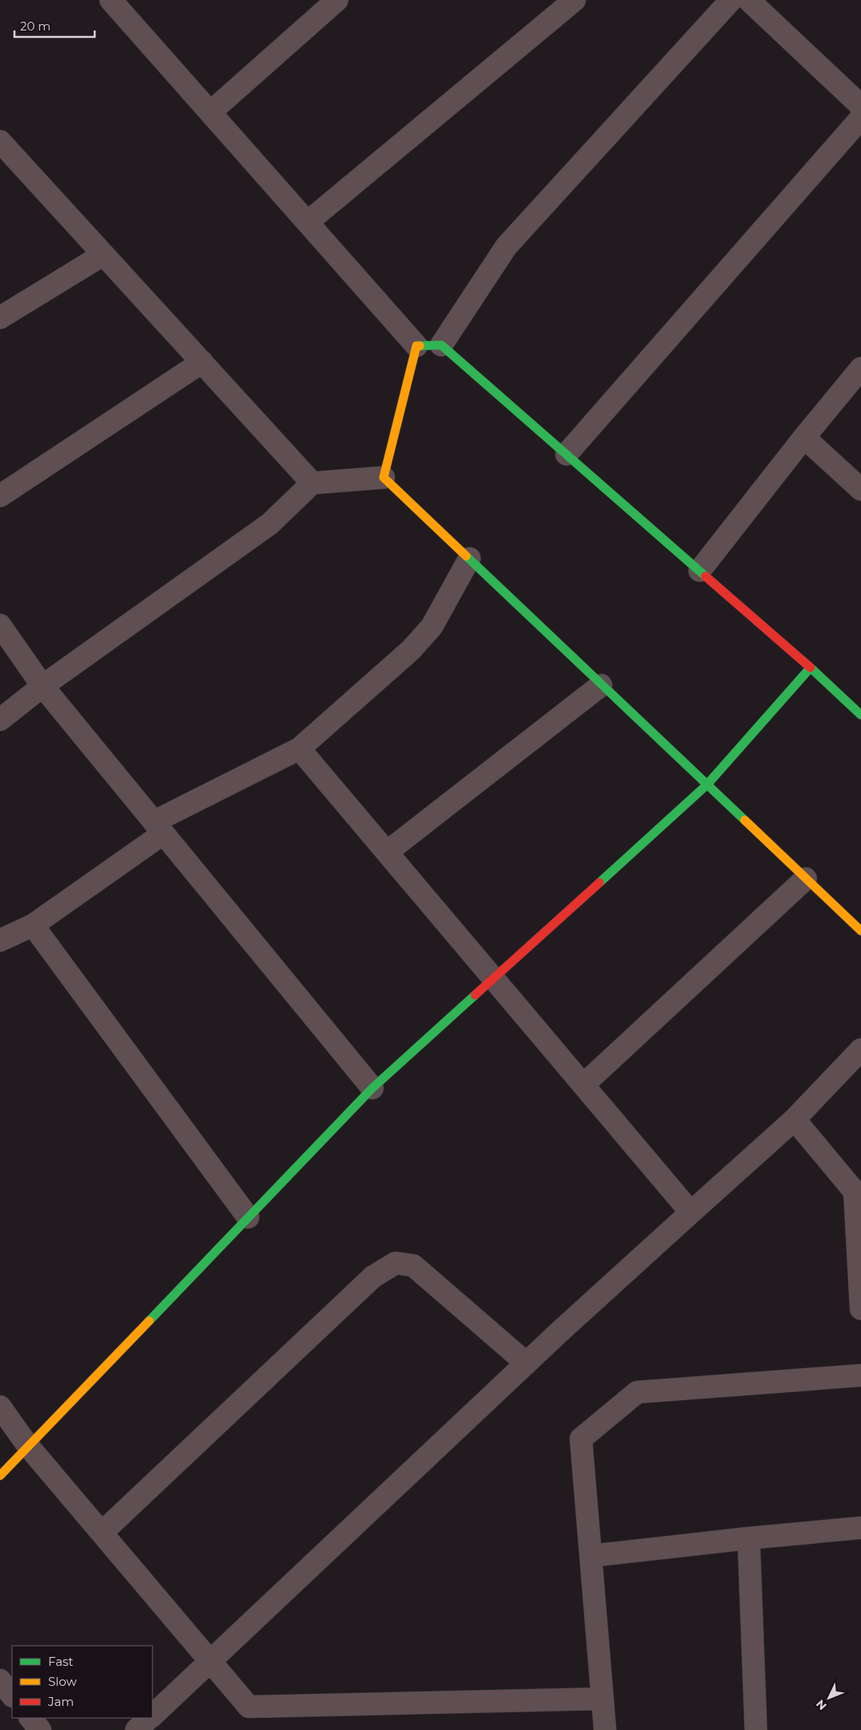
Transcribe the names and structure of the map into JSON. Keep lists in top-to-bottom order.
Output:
{
  "legend": ["Fast", "Slow", "Jam"],
  "scale_bar": "20 m",
  "north": "bottom left"
}
